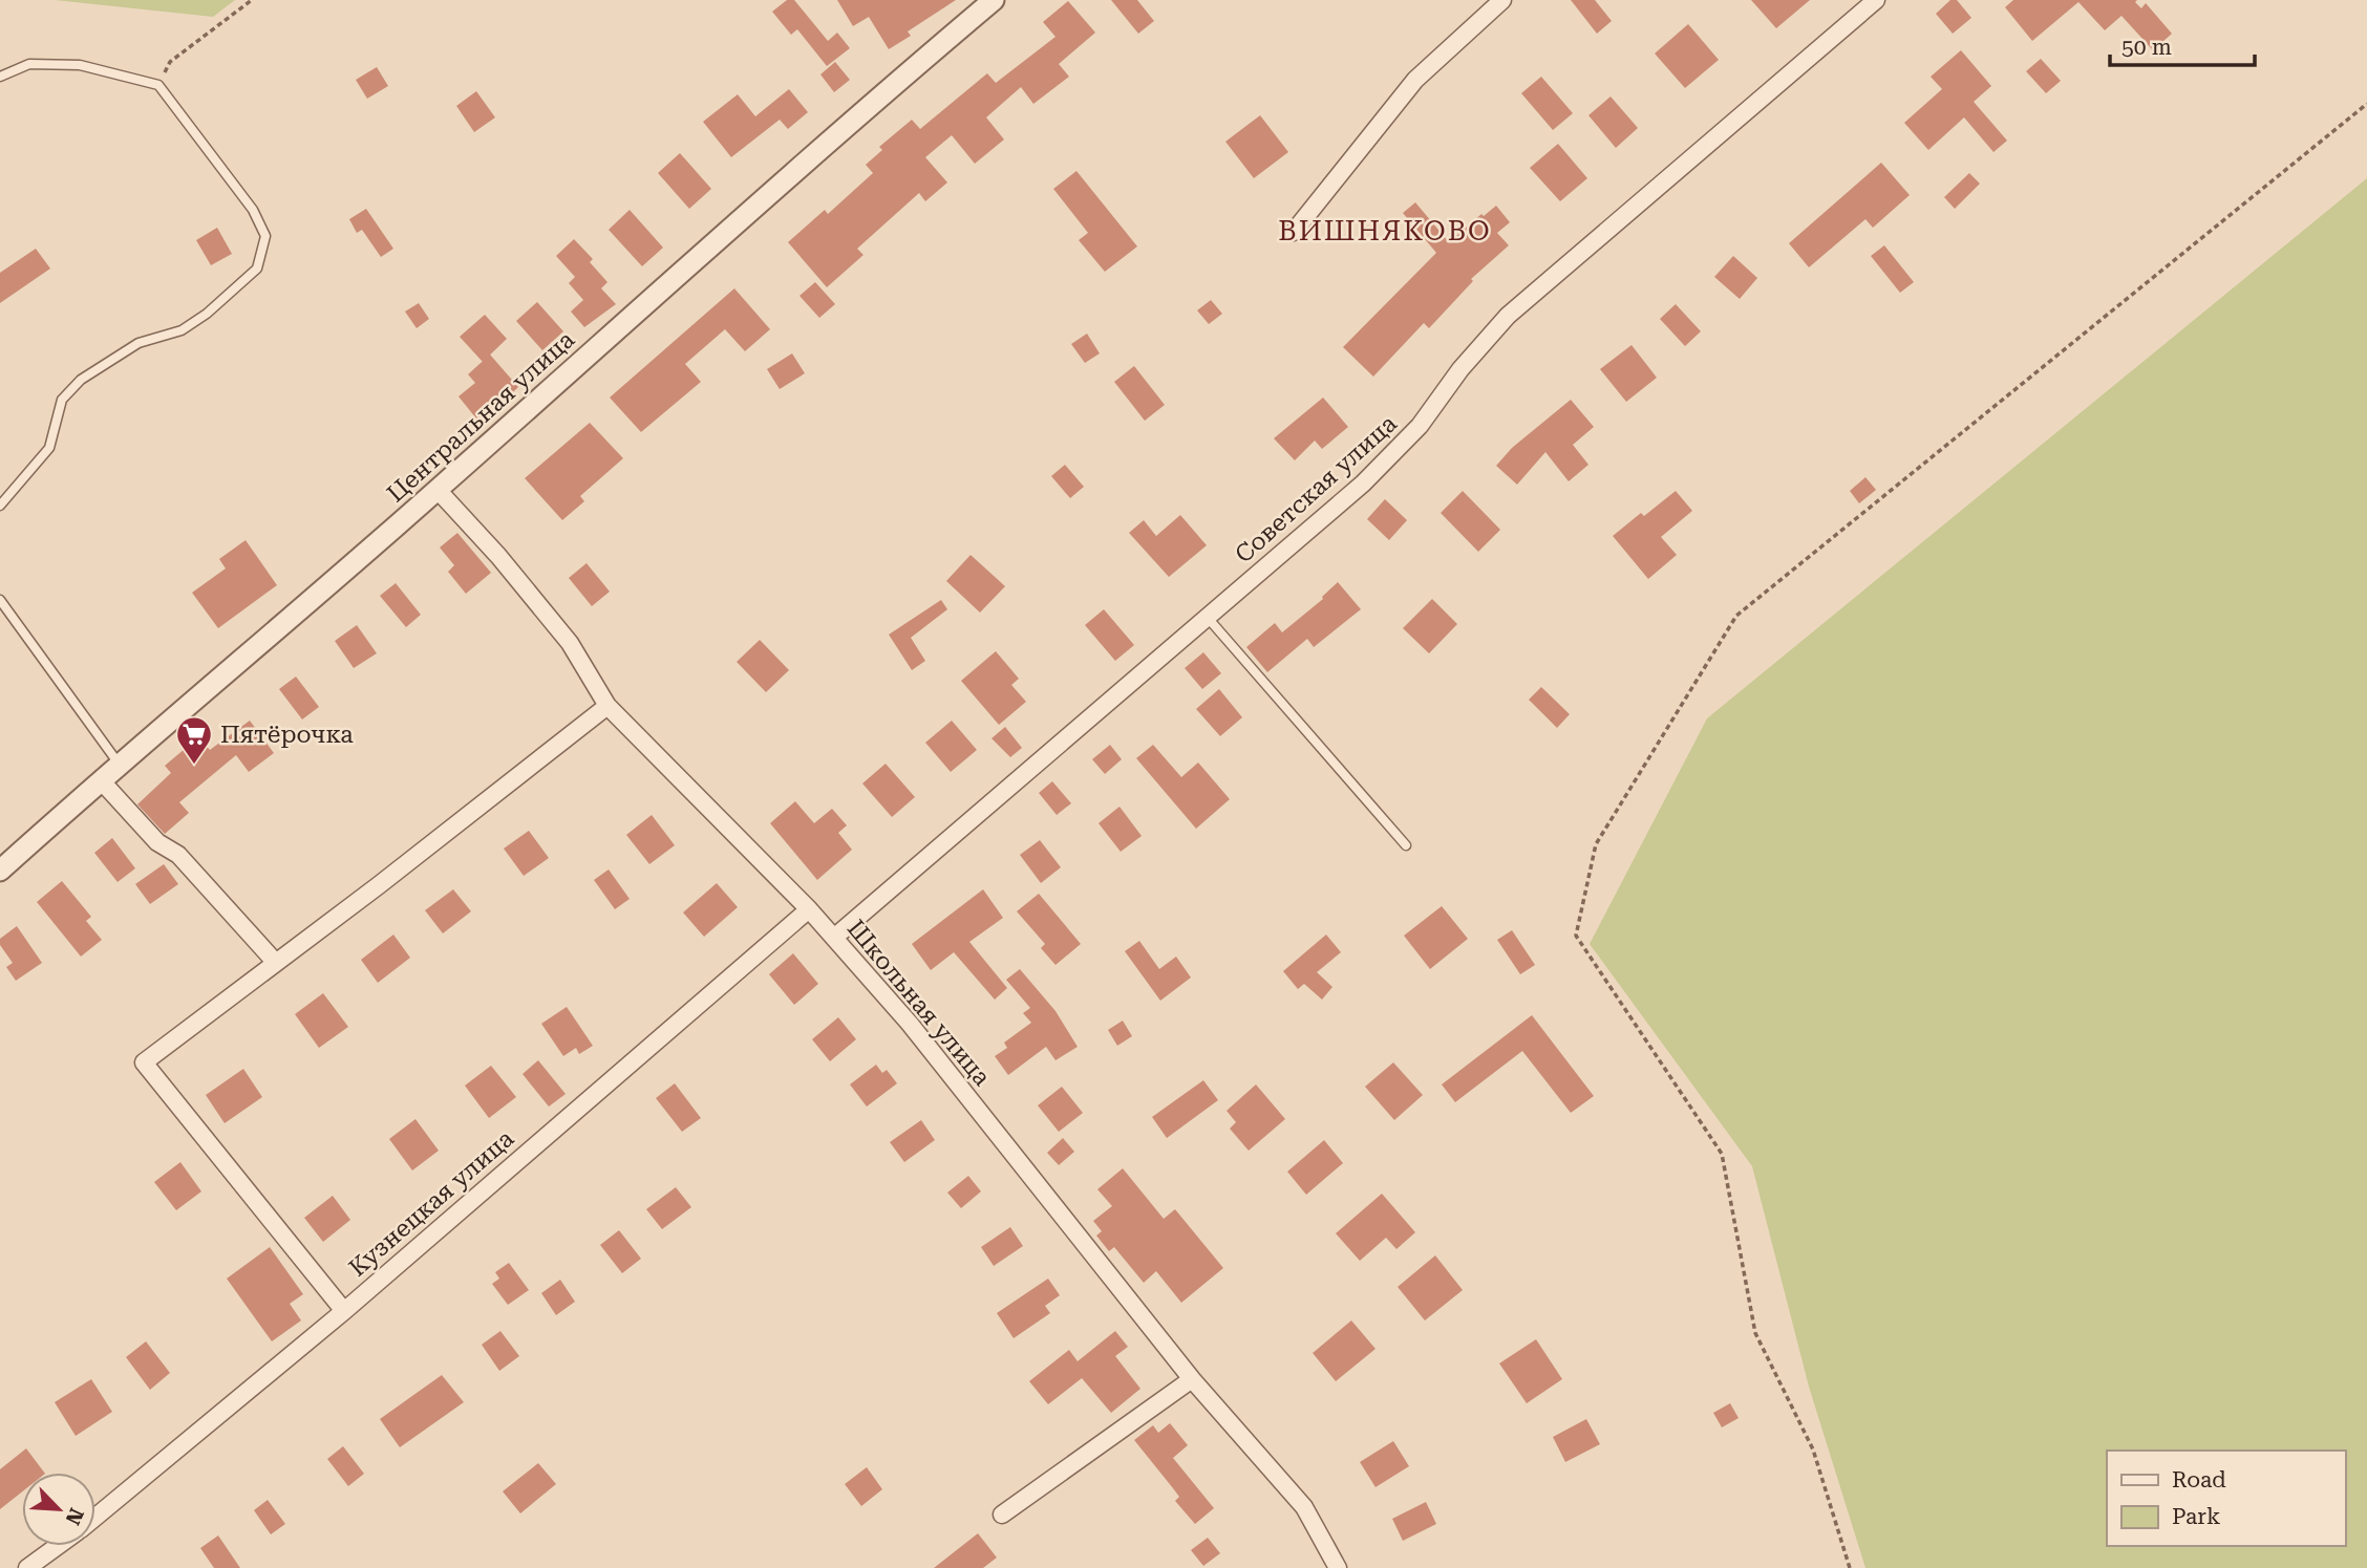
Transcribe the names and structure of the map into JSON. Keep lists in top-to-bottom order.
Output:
{
  "streets": {
    "street": [
      "Центральная улица",
      "Советская улица",
      "Школьная улица",
      "Кузнецкая улица"
    ]
  },
  "crossings": [
    ["Центральная улица", "Школьная улица"],
    ["Советская улица", "Школьная улица"],
    ["Школьная улица", "Кузнецкая улица"]
  ],
  "districts": ["ВИШНЯКОВО"],
  "places": {
    "supermarket": ["Пятёрочка"]
  },
  "legend": ["Road", "Park"],
  "scale_bar": "50 m",
  "north": "bottom right"
}
